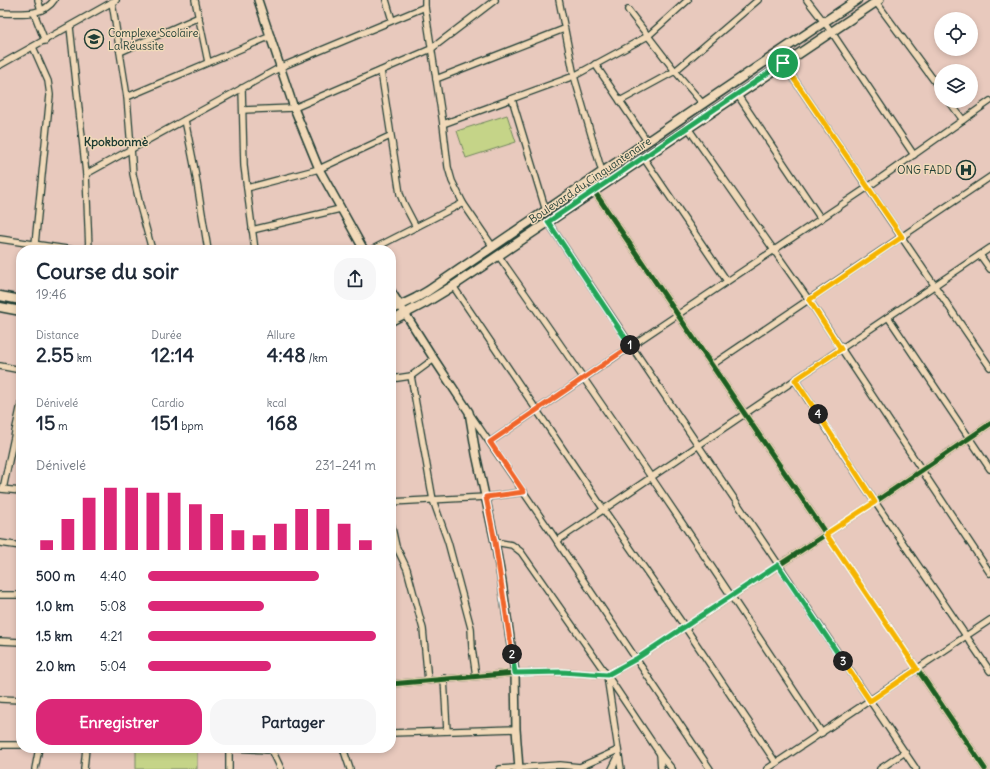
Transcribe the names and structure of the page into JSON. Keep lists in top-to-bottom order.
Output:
{
  "streets": {
    "main road": ["Boulevard du Cinquantenaire"]
  },
  "districts": ["Kpokbonmè"],
  "places": {
    "school or university": ["Complexe Scolaire La Réussite"],
    "hospital": ["ONG FADD"]
  },
  "page": {
    "heading": ["Course du soir", "19:46"],
    "stats": [
      ["Distance", "2.55 km"],
      ["Durée", "12:14"],
      ["Allure", "4:48 /km"],
      ["Dénivelé", "15 m"],
      ["Cardio", "151 bpm"],
      ["kcal", "168"]
    ],
    "pins": [
      "1",
      "4",
      "2",
      "3"
    ],
    "chart": ["Dénivelé", "231–241 m"],
    "list": [
      {
        "name": "500 m",
        "note": "4:40"
      },
      {
        "name": "1.0 km",
        "note": "5:08"
      },
      {
        "name": "1.5 km",
        "note": "4:21"
      },
      {
        "name": "2.0 km",
        "note": "5:04"
      }
    ],
    "buttons": ["Enregistrer", "Partager"]
  }
}
